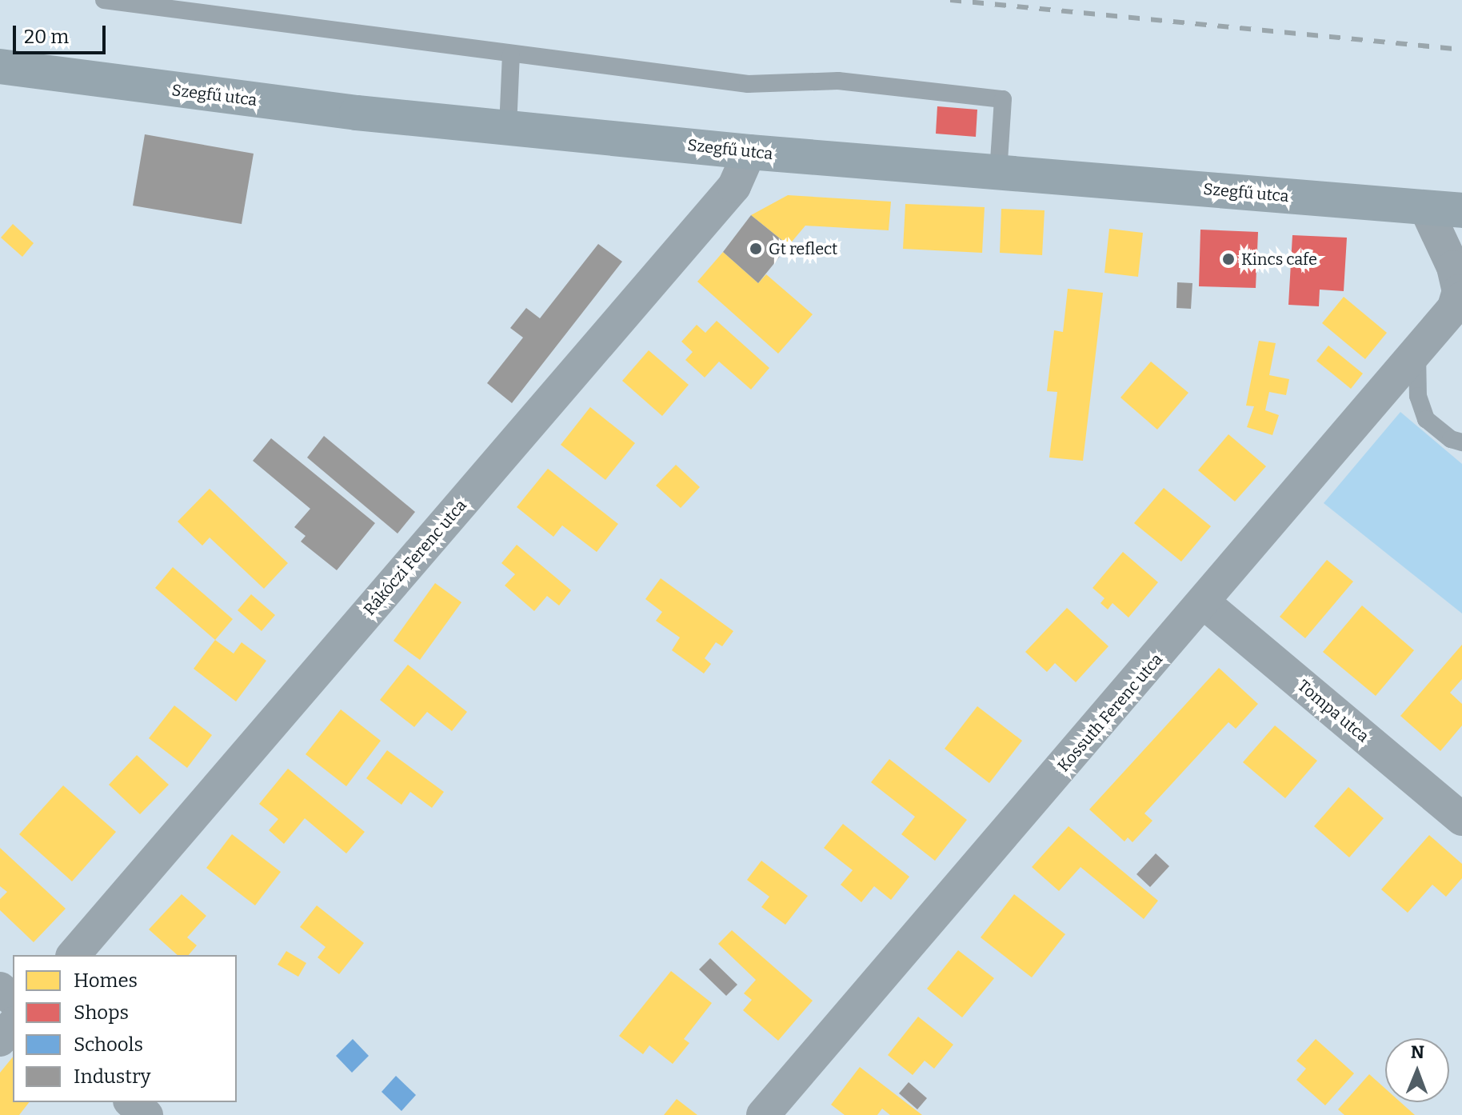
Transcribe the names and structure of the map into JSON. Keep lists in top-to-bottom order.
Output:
{
  "streets": {
    "street": [
      "Szegfű utca",
      "Rákóczi Ferenc utca",
      "Tompa utca",
      "Kossuth Ferenc utca"
    ]
  },
  "crossings": [
    ["Szegfű utca", "Rákóczi Ferenc utca"],
    ["Szegfű utca", "Kossuth Ferenc utca"],
    ["Tompa utca", "Kossuth Ferenc utca"]
  ],
  "places": ["Gt reflect", "Kincs cafe"],
  "legend": [
    "Homes",
    "Shops",
    "Schools",
    "Industry"
  ],
  "scale_bar": "20 m",
  "north": "top"
}
